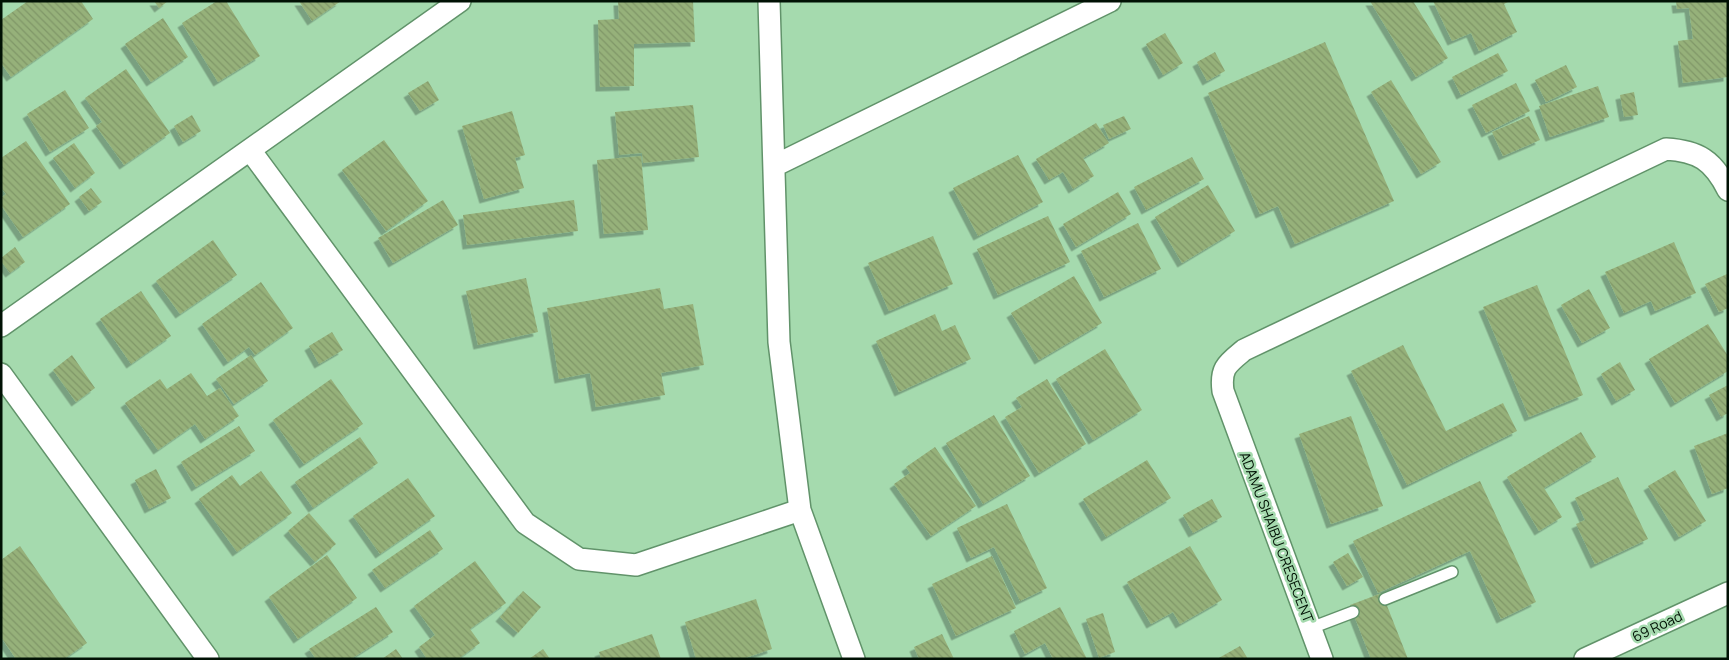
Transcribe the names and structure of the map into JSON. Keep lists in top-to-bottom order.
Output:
{
  "streets": {
    "street": ["ADAMU SHAIBU CRESECENT", "69 Road"]
  }
}
